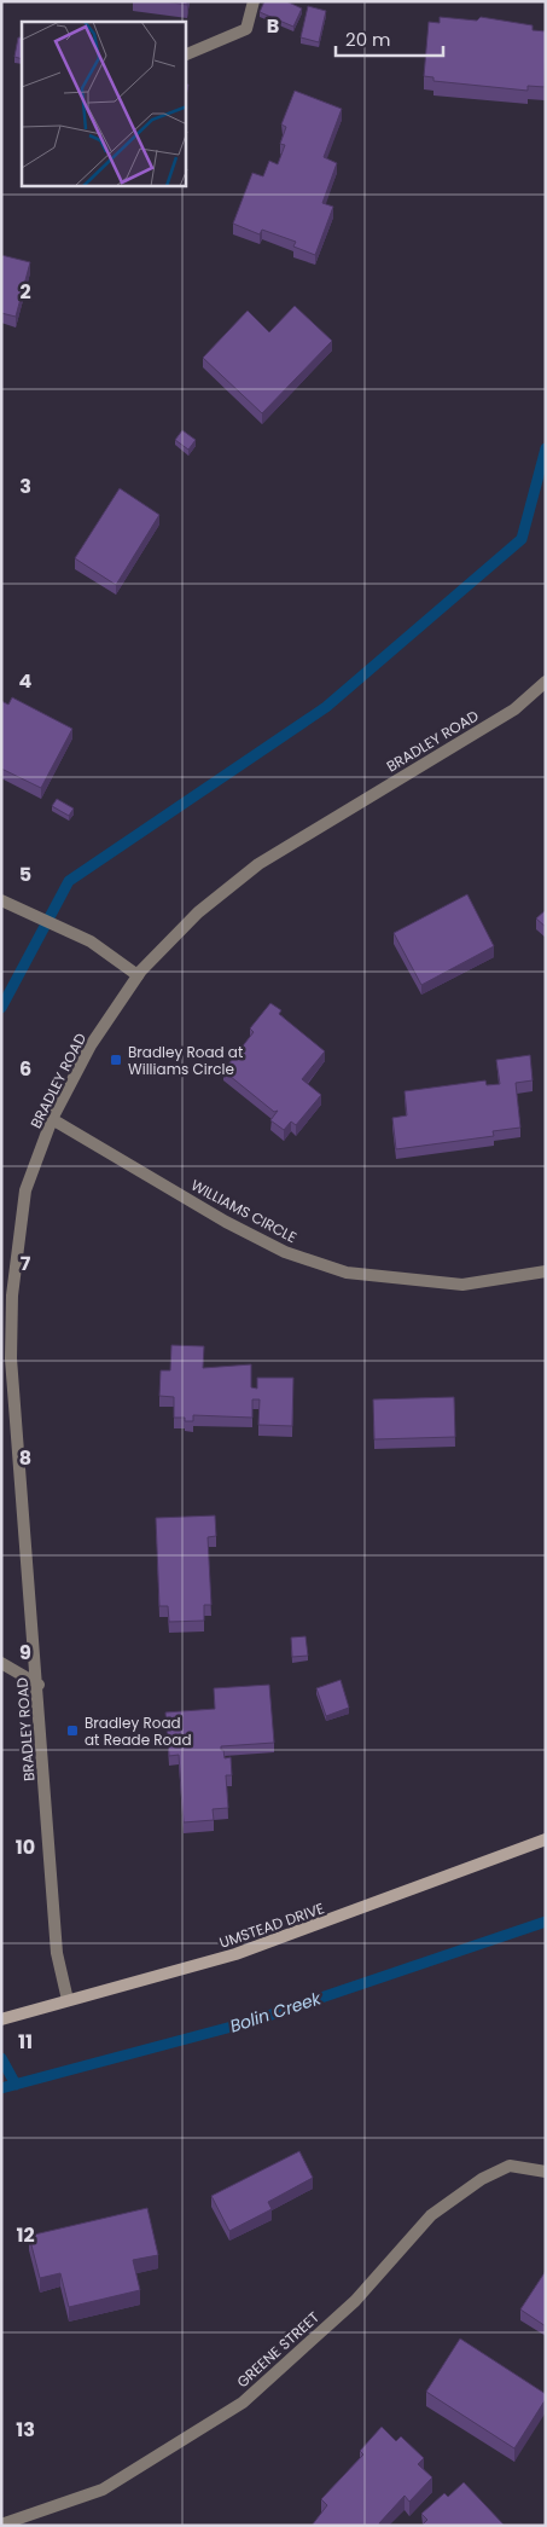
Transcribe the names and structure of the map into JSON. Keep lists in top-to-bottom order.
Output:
{
  "streets": {
    "street": [
      "BRADLEY ROAD",
      "WILLIAMS CIRCLE",
      "UMSTEAD DRIVE",
      "GREENE STREET"
    ]
  },
  "crossings": [
    ["BRADLEY ROAD", "WILLIAMS CIRCLE"],
    ["BRADLEY ROAD", "UMSTEAD DRIVE"]
  ],
  "water": ["Bolin Creek"],
  "places": {
    "transit": ["Bradley Road at Williams Circle", "Bradley Road at Reade Road"]
  },
  "scale_bar": "20 m",
  "grid": {
    "columns": ["B"],
    "rows": [
      "2",
      "3",
      "4",
      "5",
      "6",
      "7",
      "8",
      "9",
      "10",
      "11",
      "12",
      "13"
    ]
  }
}
